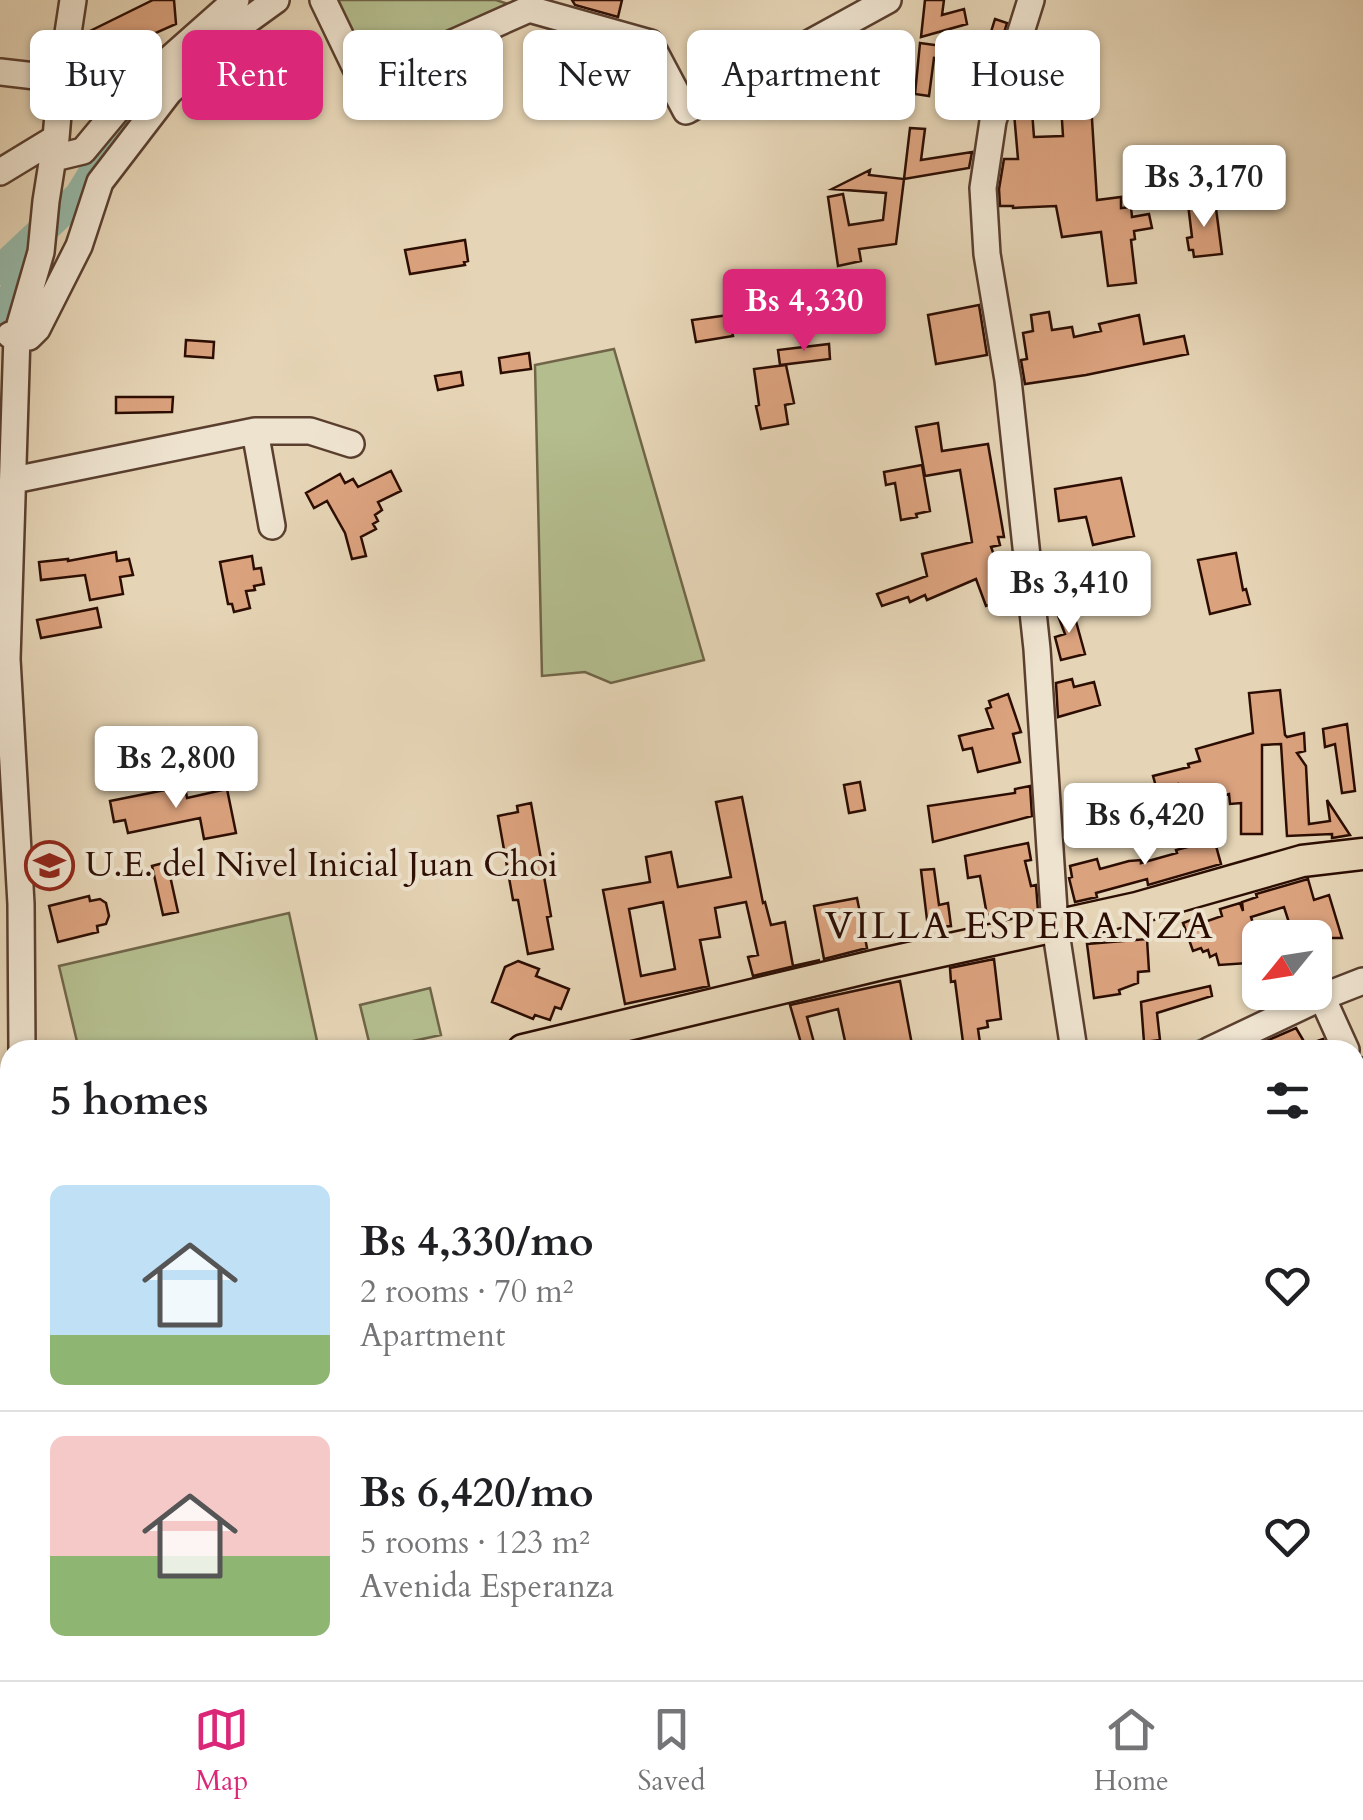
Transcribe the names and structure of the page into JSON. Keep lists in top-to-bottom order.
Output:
{
  "districts": ["VILLA ESPERANZA"],
  "places": {
    "school or university": ["U.E. del Nivel Inicial Juan Choi"]
  },
  "north": "bottom left",
  "page": {
    "chip": [
      "Buy",
      "Rent",
      "Filters",
      "New",
      "Apartment",
      "House"
    ],
    "price": [
      "Bs 3,170",
      "Bs 4,330",
      "Bs 3,410",
      "Bs 2,800",
      "Bs 6,420"
    ],
    "heading": "5 homes",
    "list": [
      {
        "name": "Bs 4,330/mo",
        "note": "2 rooms · 70 m² · Apartment"
      },
      {
        "name": "Bs 6,420/mo",
        "note": "5 rooms · 123 m² · Avenida Esperanza"
      }
    ],
    "tabs": ["Map", "Saved", "Home"]
  }
}
